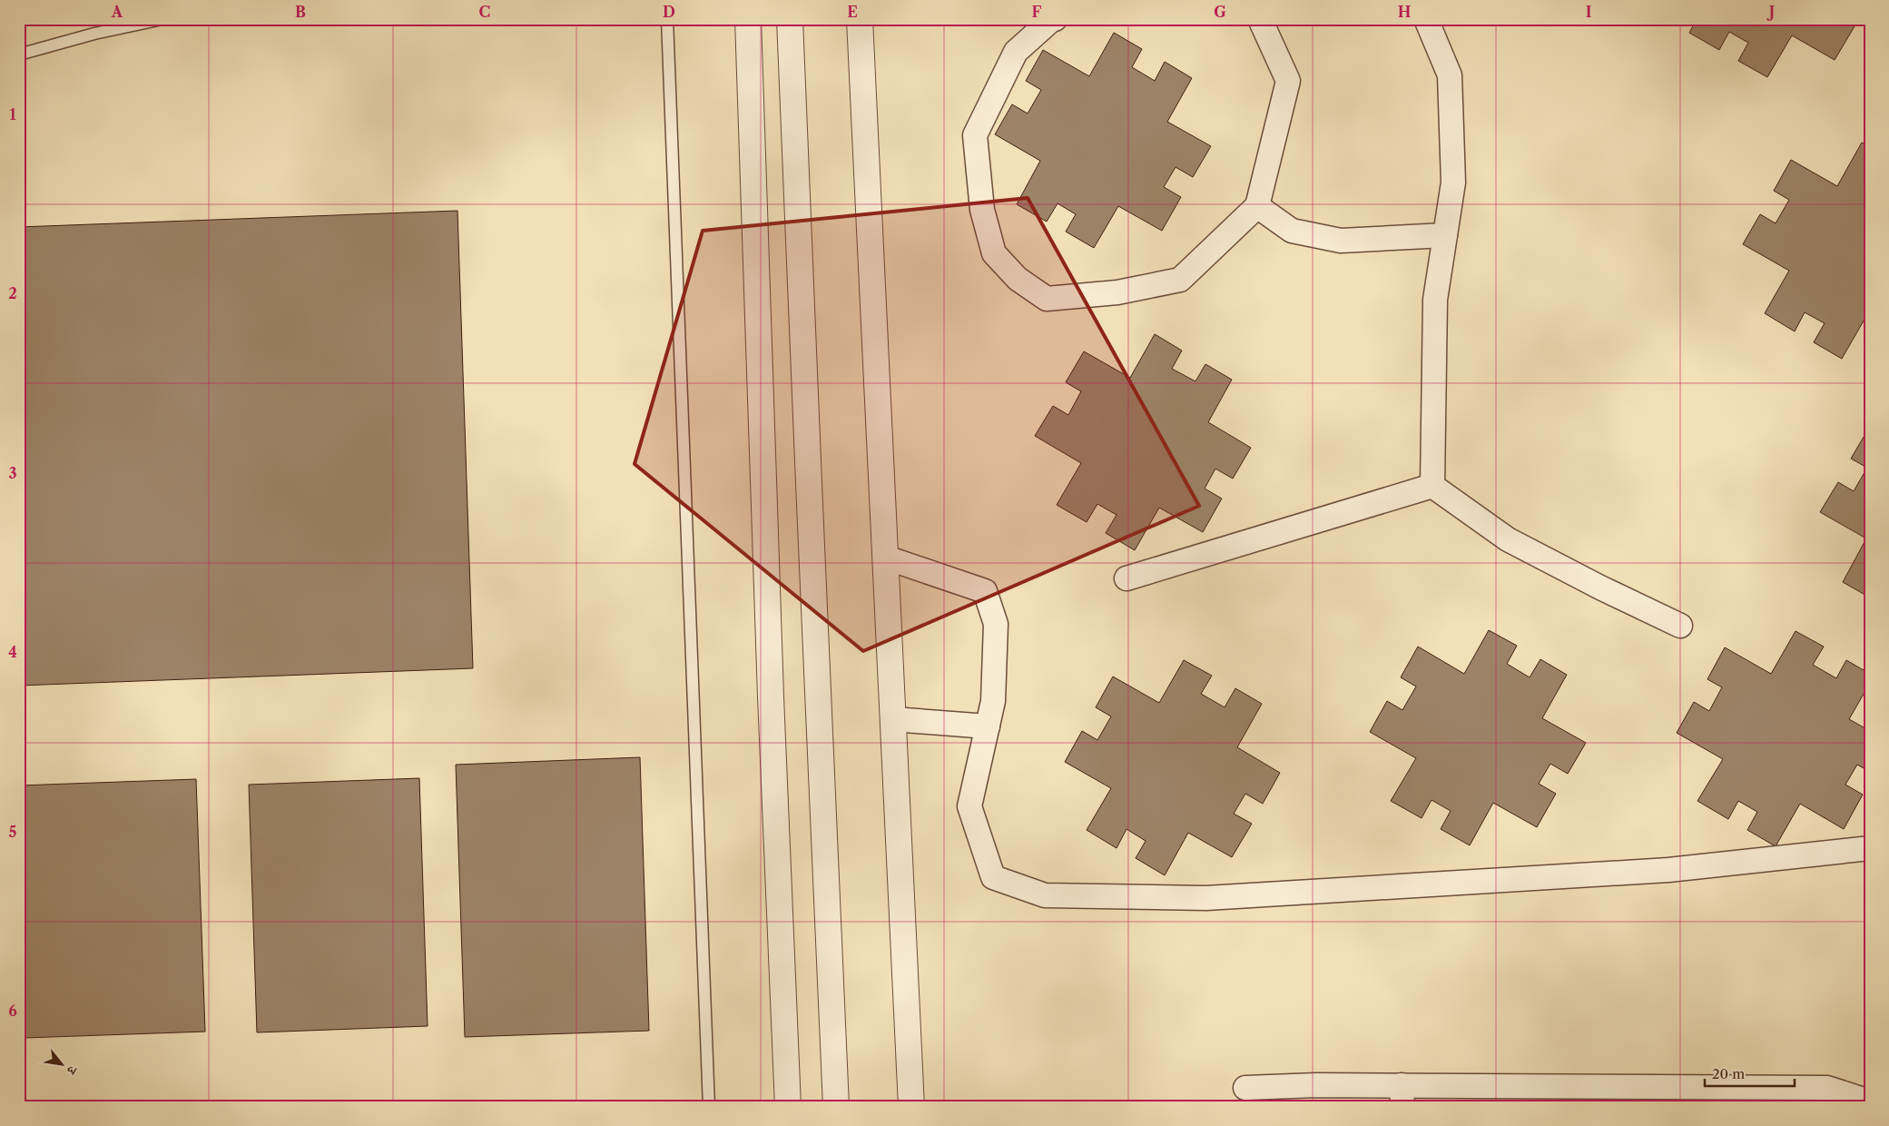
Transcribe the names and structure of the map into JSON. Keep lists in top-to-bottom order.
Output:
{
  "scale_bar": "20 m",
  "north": "bottom right",
  "grid": {
    "columns": [
      "A",
      "B",
      "C",
      "D",
      "E",
      "F",
      "G",
      "H",
      "I",
      "J"
    ],
    "rows": [
      "1",
      "2",
      "3",
      "4",
      "5",
      "6"
    ]
  }
}
